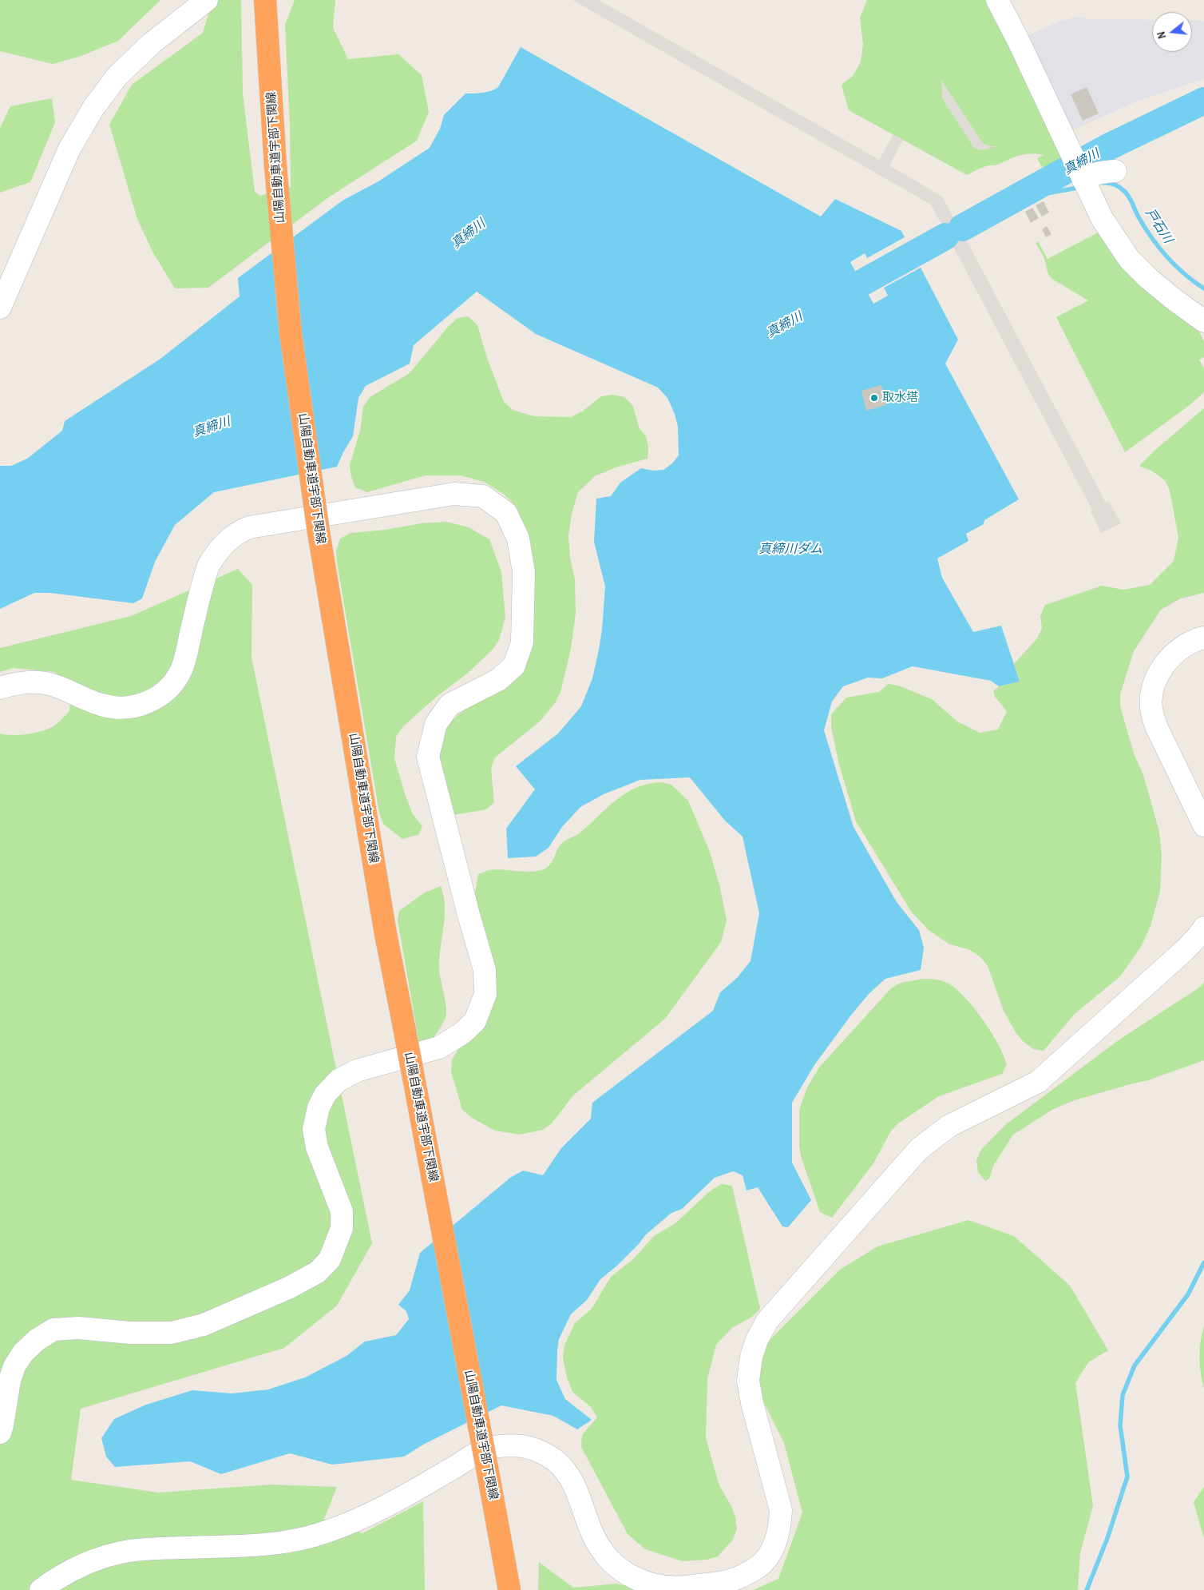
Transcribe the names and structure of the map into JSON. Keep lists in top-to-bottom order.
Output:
{
  "streets": {
    "highway": ["山陽自動車道宇部下関線"]
  },
  "water": ["真締川", "戸石川", "真締川ダム"],
  "places": ["取水塔"],
  "north": "left"
}
